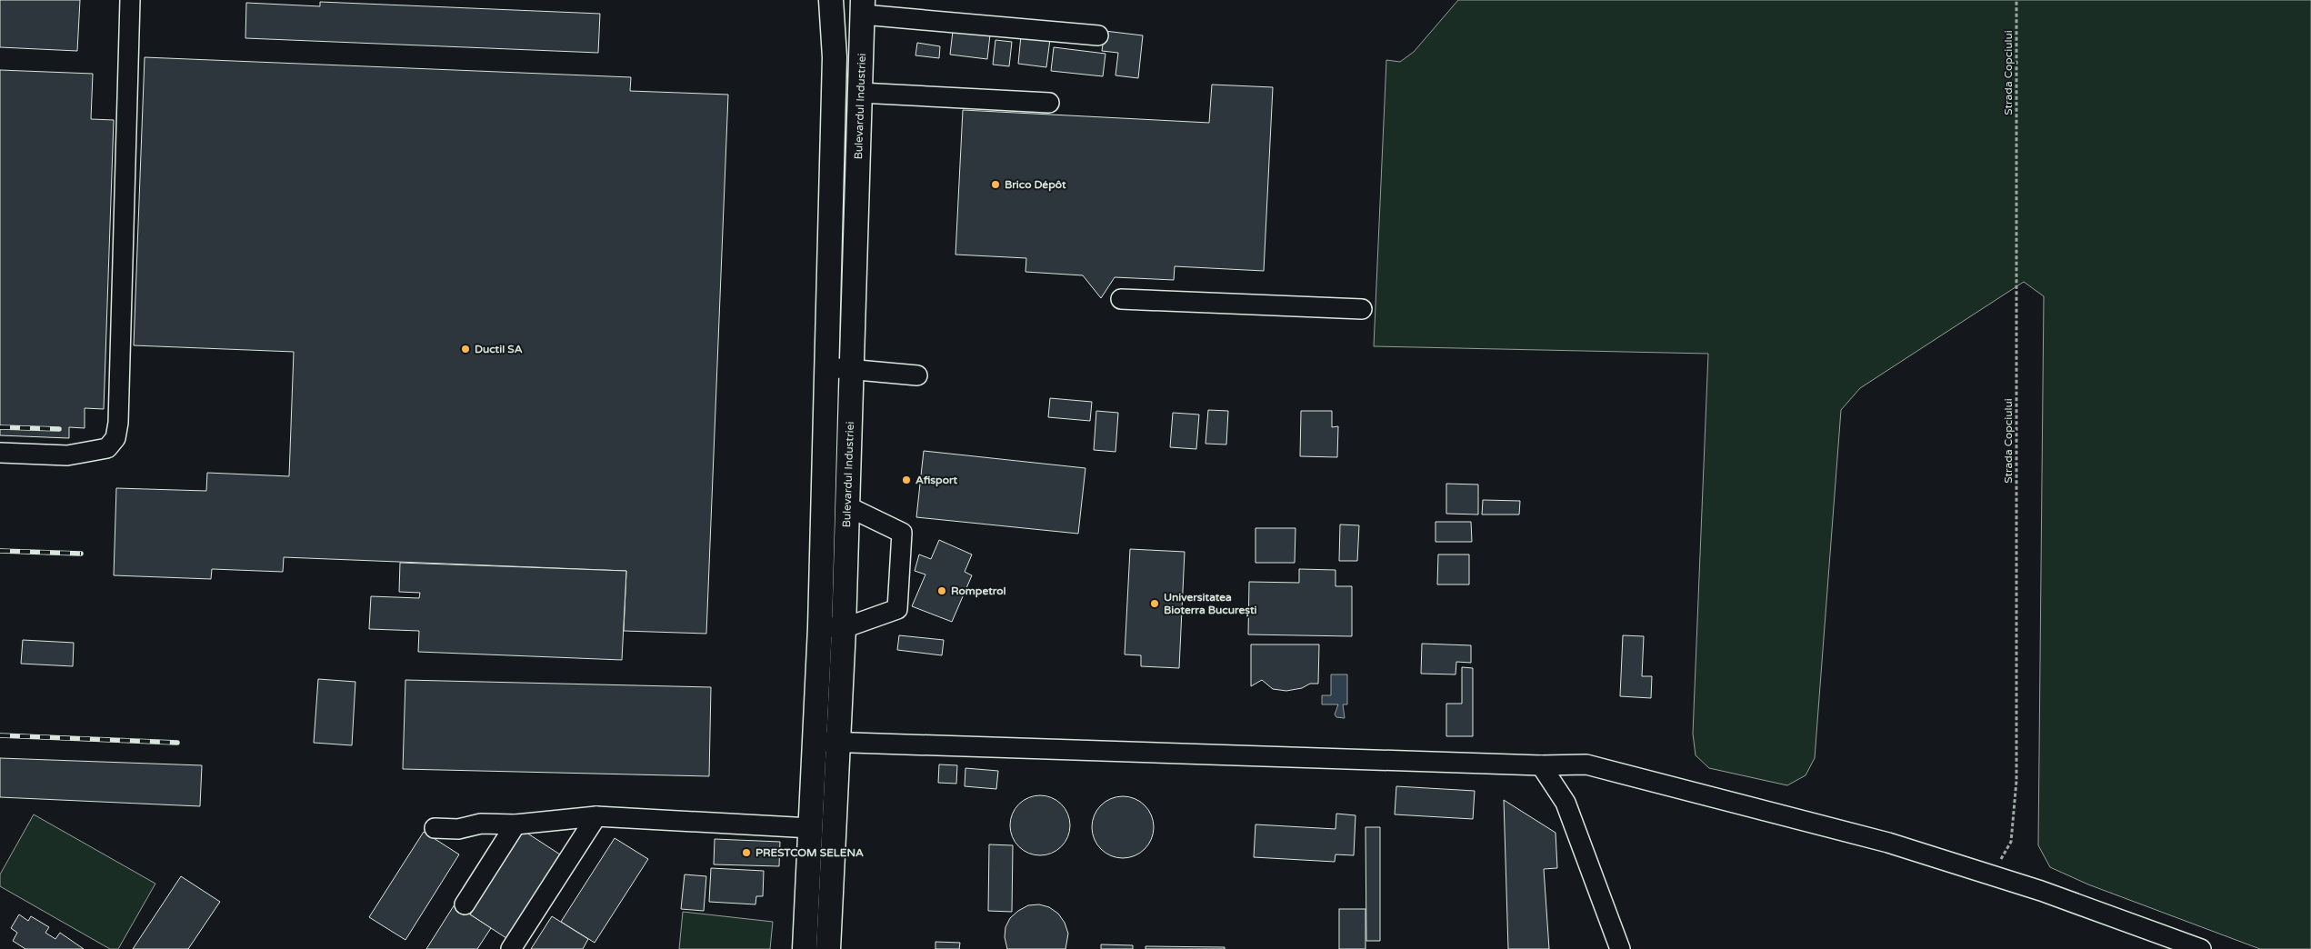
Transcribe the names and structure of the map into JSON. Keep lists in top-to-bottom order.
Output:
{
  "streets": {
    "main road": ["Bulevardul Industriei"],
    "path": ["Strada Copciului"]
  },
  "places": [
    "Brico Dépôt",
    "Ductil SA",
    "Afisport",
    "Rompetrol",
    "Universitatea Bioterra București",
    "PRESTCOM SELENA"
  ]
}
